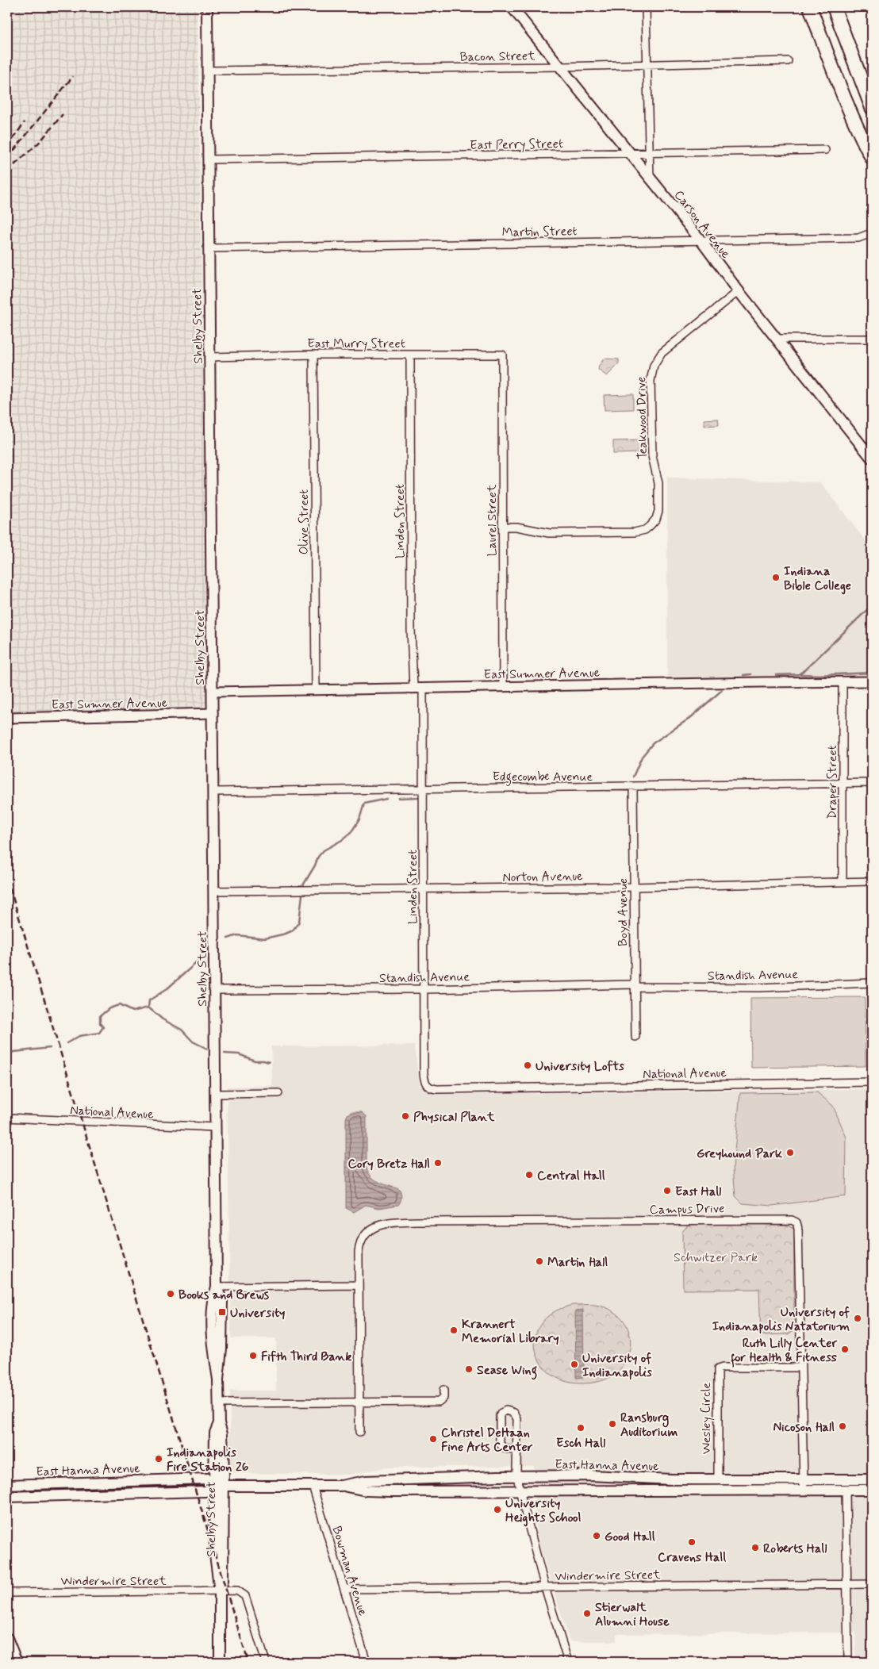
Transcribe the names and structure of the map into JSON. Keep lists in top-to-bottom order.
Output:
{
  "streets": {
    "main road": ["Carson Avenue", "Shelby Street", "East Hanna Avenue"],
    "street": [
      "Bacon Street",
      "East Perry Street",
      "Martin Street",
      "East Murry Street",
      "Teakwood Drive",
      "Laurel Street",
      "Linden Street",
      "Olive Street",
      "East Sumner Avenue",
      "Edgecombe Avenue",
      "Draper Street",
      "Norton Avenue",
      "Boyd Avenue",
      "Standish Avenue",
      "National Avenue",
      "Campus Drive",
      "Wesley Circle",
      "Bowman Avenue",
      "Windermire Street"
    ]
  },
  "crossings": [
    ["Bacon Street", "Carson Avenue"],
    ["Bacon Street", "Shelby Street"],
    ["East Perry Street", "Carson Avenue"],
    ["East Perry Street", "Shelby Street"],
    ["Carson Avenue", "Martin Street"],
    ["Carson Avenue", "Teakwood Drive"],
    ["Martin Street", "Shelby Street"],
    ["Shelby Street", "East Murry Street"],
    ["Shelby Street", "East Sumner Avenue"],
    ["Shelby Street", "Edgecombe Avenue"],
    ["Shelby Street", "Norton Avenue"],
    ["Shelby Street", "Standish Avenue"],
    ["Shelby Street", "National Avenue"],
    ["Shelby Street", "East Hanna Avenue"],
    ["Shelby Street", "Windermire Street"],
    ["East Murry Street", "Laurel Street"],
    ["East Murry Street", "Linden Street"],
    ["East Murry Street", "Olive Street"],
    ["Teakwood Drive", "Laurel Street"],
    ["Laurel Street", "East Sumner Avenue"],
    ["Linden Street", "East Sumner Avenue"],
    ["Linden Street", "Edgecombe Avenue"],
    ["Linden Street", "Norton Avenue"],
    ["Linden Street", "Standish Avenue"],
    ["Linden Street", "National Avenue"],
    ["Olive Street", "East Sumner Avenue"],
    ["East Sumner Avenue", "Draper Street"],
    ["Edgecombe Avenue", "Draper Street"],
    ["Edgecombe Avenue", "Boyd Avenue"],
    ["Draper Street", "Norton Avenue"],
    ["Norton Avenue", "Boyd Avenue"],
    ["Boyd Avenue", "Standish Avenue"],
    ["Campus Drive", "Wesley Circle"],
    ["Campus Drive", "East Hanna Avenue"],
    ["Wesley Circle", "East Hanna Avenue"],
    ["East Hanna Avenue", "Bowman Avenue"],
    ["Bowman Avenue", "Windermire Street"]
  ],
  "parks": ["Schwitzer Park"],
  "places": {
    "other": [
      "Indiana Bible College",
      "University Lofts",
      "Physical Plant",
      "Greyhound Park",
      "Cory Bretz Hall",
      "Central Hall",
      "East Hall",
      "Martin Hall",
      "Books and Brews",
      "University of Indianapolis Natatorium",
      "Krannert Memorial Library",
      "Ruth Lilly Center for Health & Fitness",
      "Fifth Third Bank",
      "University of Indianapolis",
      "Sease Wing",
      "Ransburg Auditorium",
      "Nicoson Hall",
      "Esch Hall",
      "Christel DeHaan Fine Arts Center",
      "Indianapolis Fire Station 26",
      "University Heights School",
      "Good Hall",
      "Cravens Hall",
      "Roberts Hall",
      "Stierwalt Alumni House"
    ],
    "transit": ["University"]
  }
}
